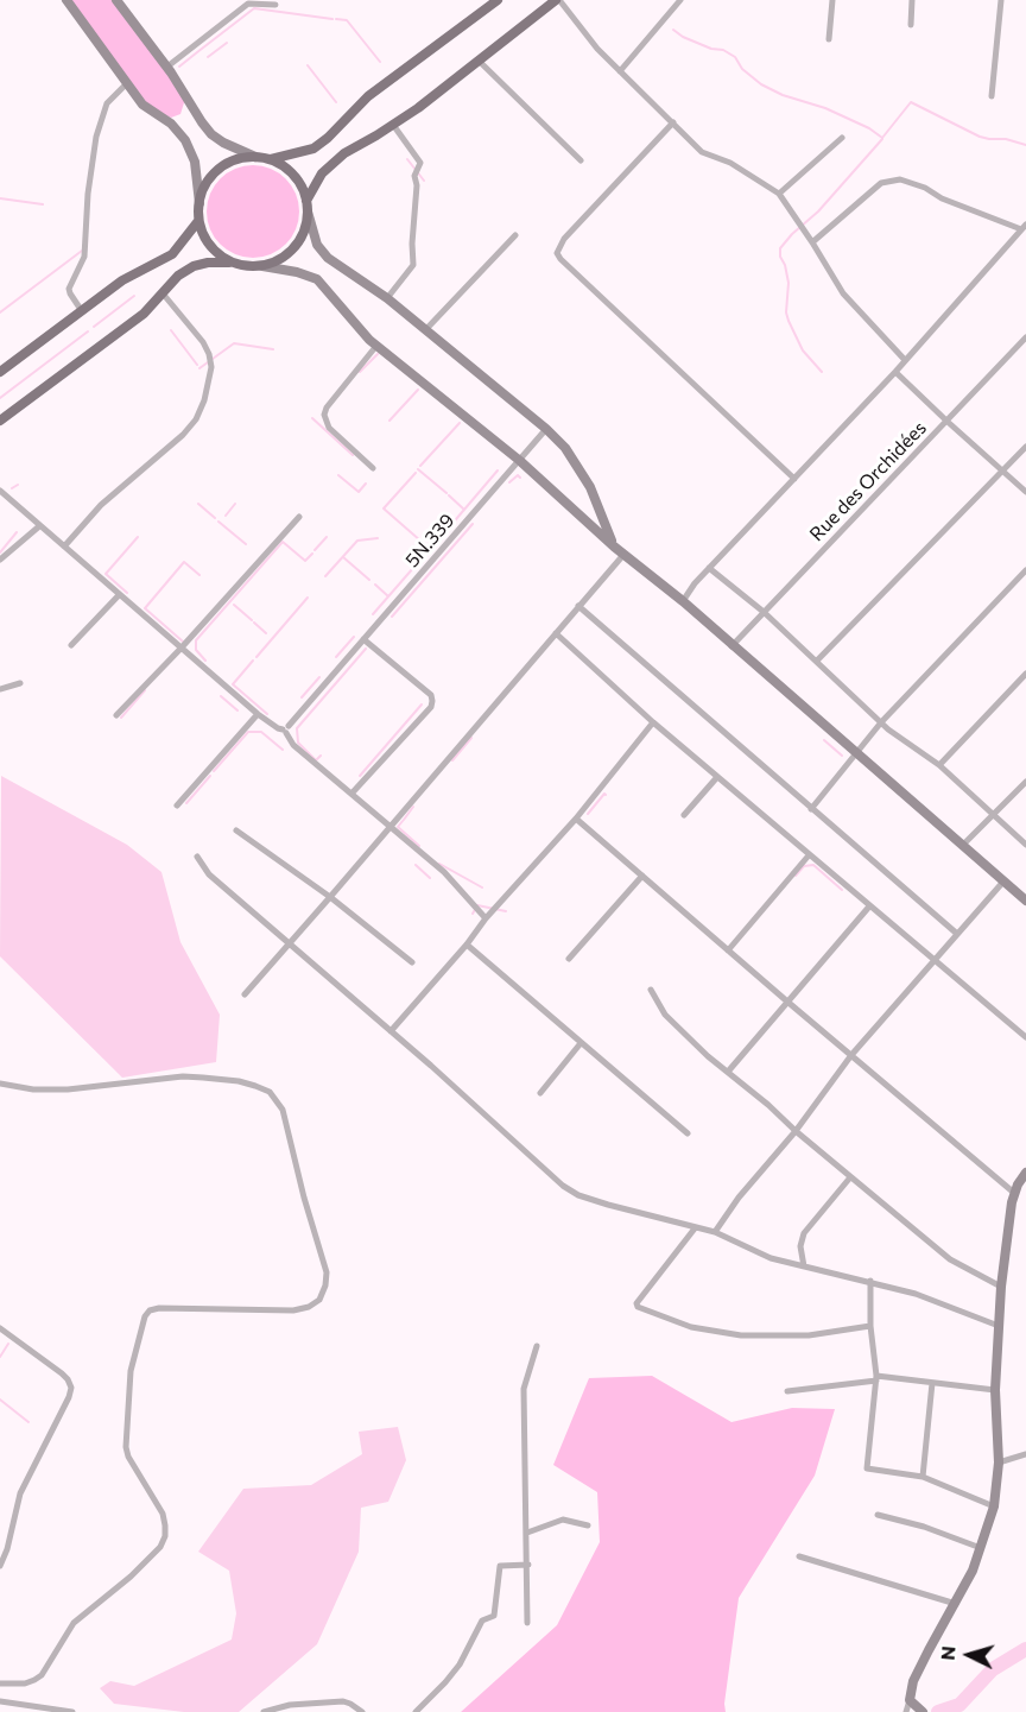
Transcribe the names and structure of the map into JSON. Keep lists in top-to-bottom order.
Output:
{
  "streets": {
    "street": ["Rue des Orchidées", "5N.339"]
  },
  "north": "left"
}
